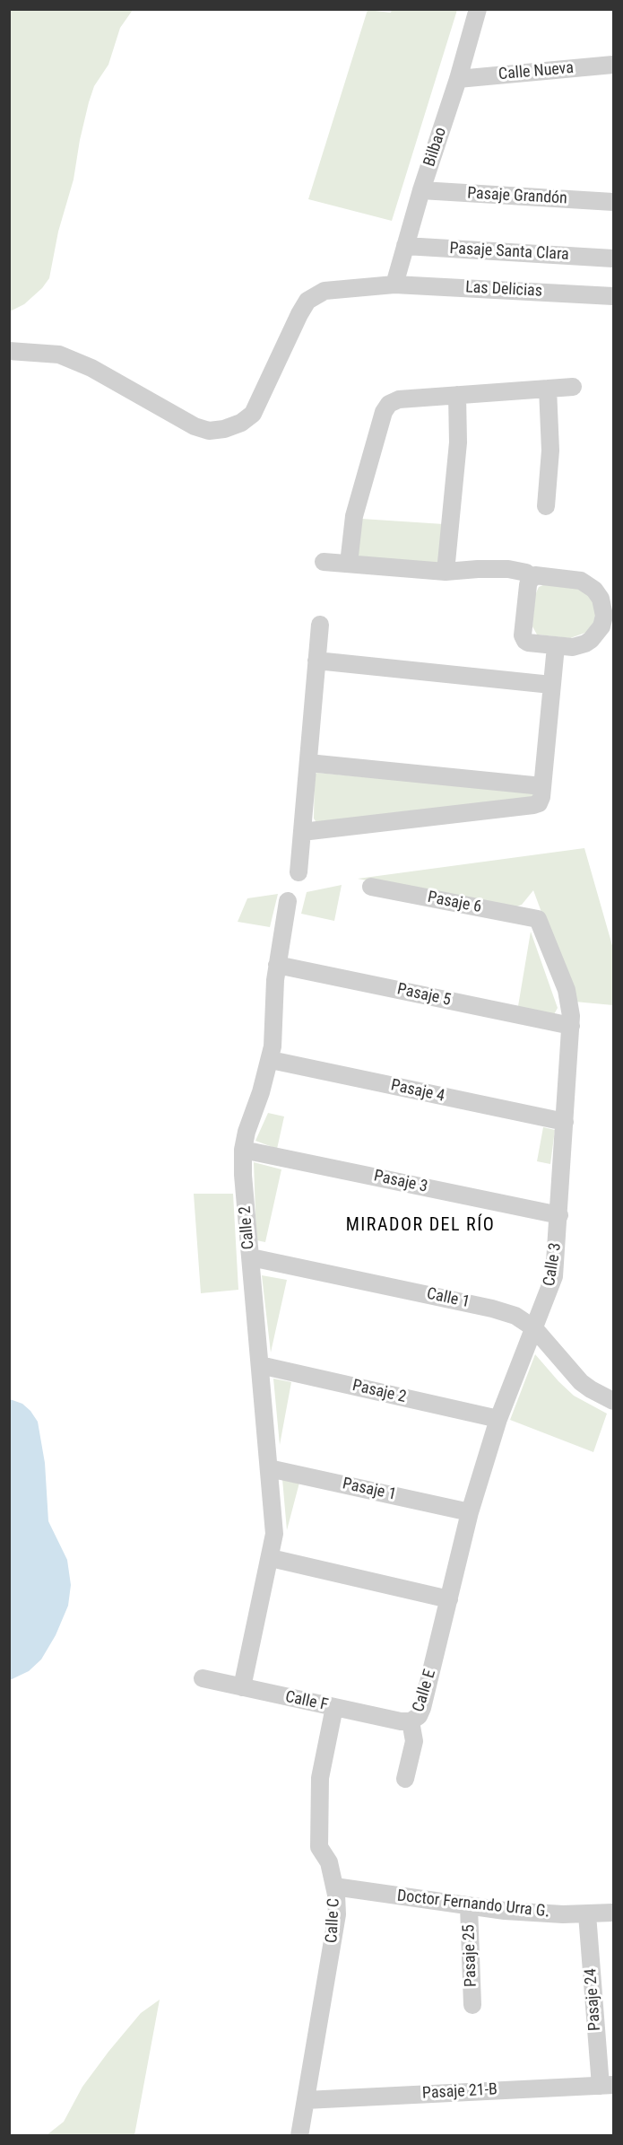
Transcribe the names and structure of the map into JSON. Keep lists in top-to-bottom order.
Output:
{
  "streets": {
    "street": [
      "Calle Nueva",
      "Bilbao",
      "Pasaje Grandón",
      "Pasaje Santa Clara",
      "Las Delicias",
      "Pasaje 6",
      "Pasaje 5",
      "Pasaje 4",
      "Pasaje 3",
      "Calle 2",
      "Calle 3",
      "Calle 1",
      "Pasaje 2",
      "Pasaje 1",
      "Calle E",
      "Calle F",
      "Doctor Fernando Urra G.",
      "Calle C",
      "Pasaje 25",
      "Pasaje 24",
      "Pasaje 21-B"
    ]
  },
  "crossings": [
    ["Calle Nueva", "Bilbao"],
    ["Bilbao", "Pasaje Grandón"],
    ["Bilbao", "Pasaje Santa Clara"],
    ["Bilbao", "Las Delicias"],
    ["Pasaje 6", "Calle 3"],
    ["Pasaje 5", "Calle 2"],
    ["Pasaje 5", "Calle 3"],
    ["Pasaje 4", "Calle 2"],
    ["Pasaje 4", "Calle 3"],
    ["Pasaje 3", "Calle 2"],
    ["Pasaje 3", "Calle 3"],
    ["Calle 2", "Calle 1"],
    ["Calle 2", "Pasaje 2"],
    ["Calle 2", "Pasaje 1"],
    ["Calle 3", "Calle 1"],
    ["Calle 3", "Pasaje 2"],
    ["Calle 3", "Pasaje 1"],
    ["Calle 3", "Calle E"],
    ["Calle E", "Calle F"],
    ["Calle F", "Calle C"],
    ["Doctor Fernando Urra G.", "Calle C"],
    ["Doctor Fernando Urra G.", "Pasaje 25"],
    ["Doctor Fernando Urra G.", "Pasaje 24"],
    ["Calle C", "Pasaje 21-B"],
    ["Pasaje 24", "Pasaje 21-B"]
  ],
  "districts": ["MIRADOR DEL RÍO"]
}
